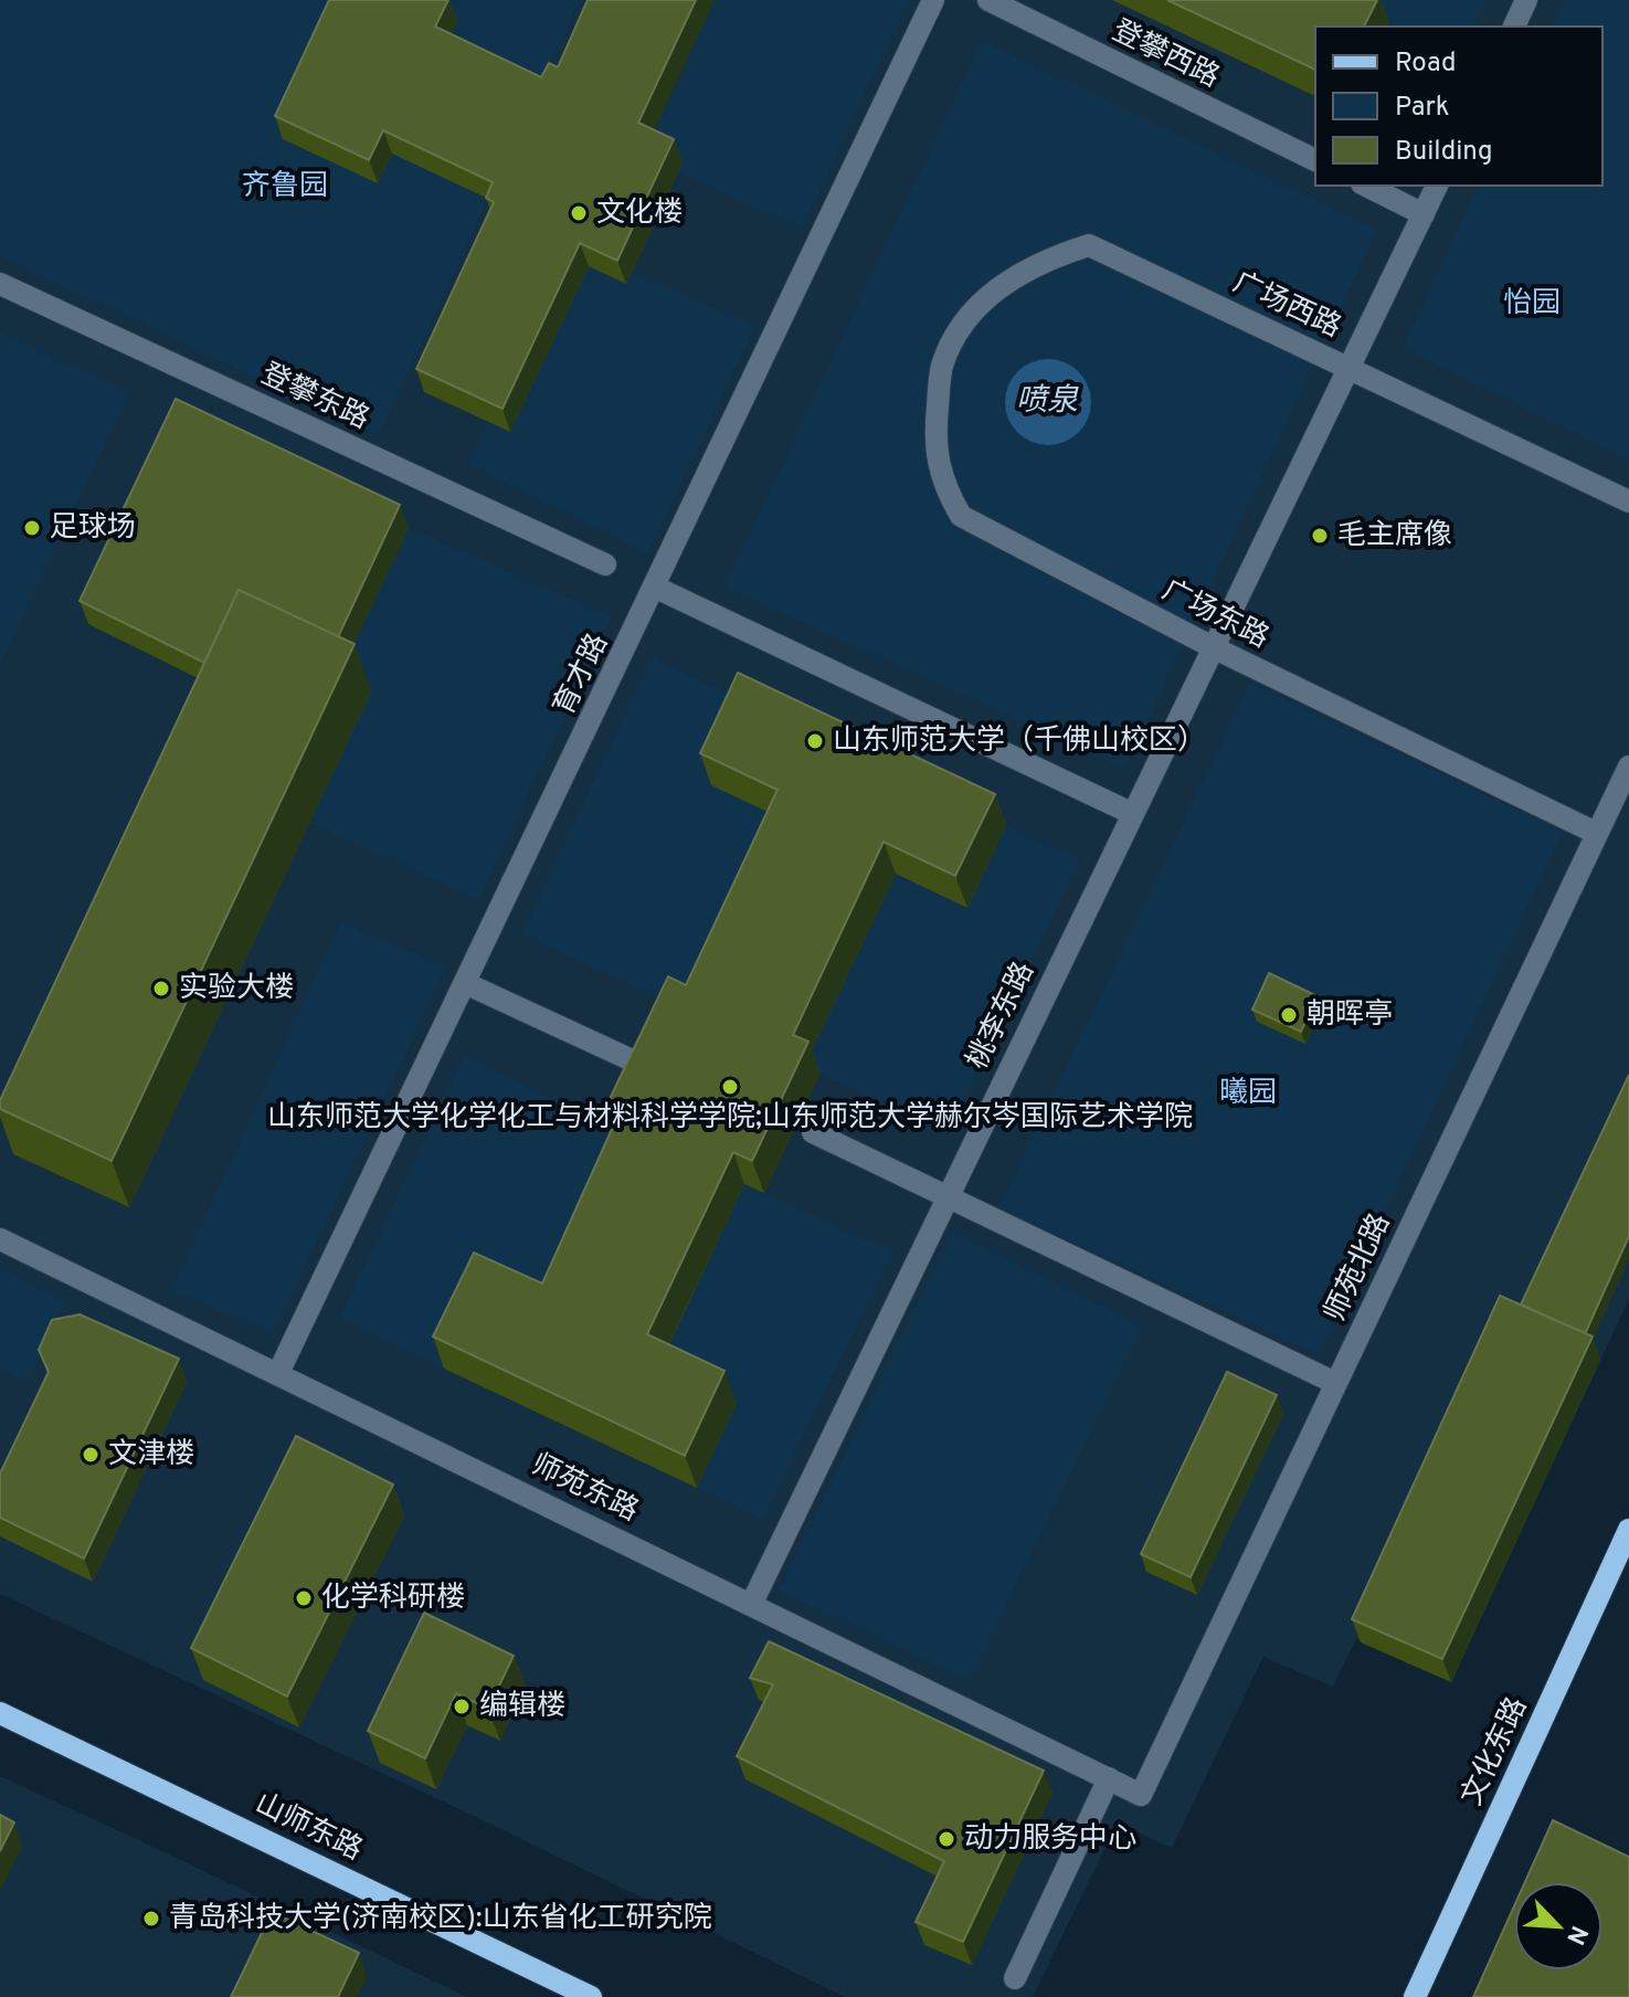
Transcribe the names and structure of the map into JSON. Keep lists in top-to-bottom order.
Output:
{
  "streets": {
    "main road": ["文化东路", "山师东路"],
    "lane": [
      "登攀西路",
      "广场西路",
      "登攀东路",
      "广场东路",
      "育才路",
      "桃李东路",
      "师苑北路",
      "师苑东路"
    ]
  },
  "crossings": [
    ["广场西路", "广场东路"],
    ["广场西路", "桃李东路"],
    ["广场东路", "桃李东路"],
    ["广场东路", "师苑北路"],
    ["育才路", "师苑东路"],
    ["桃李东路", "师苑东路"],
    ["师苑北路", "师苑东路"]
  ],
  "water": ["喷泉"],
  "parks": ["齐鲁园", "怡园", "曦园"],
  "places": [
    "文化楼",
    "足球场",
    "毛主席像",
    "山东师范大学（千佛山校区）",
    "实验大楼",
    "朝晖亭",
    "山东师范大学化学化工与材料科学学院;山东师范大学赫尔岑国际艺术学院",
    "文津楼",
    "化学科研楼",
    "编辑楼",
    "动力服务中心",
    "青岛科技大学(济南校区):山东省化工研究院"
  ],
  "legend": ["Road", "Park", "Building"],
  "north": "bottom right"
}
